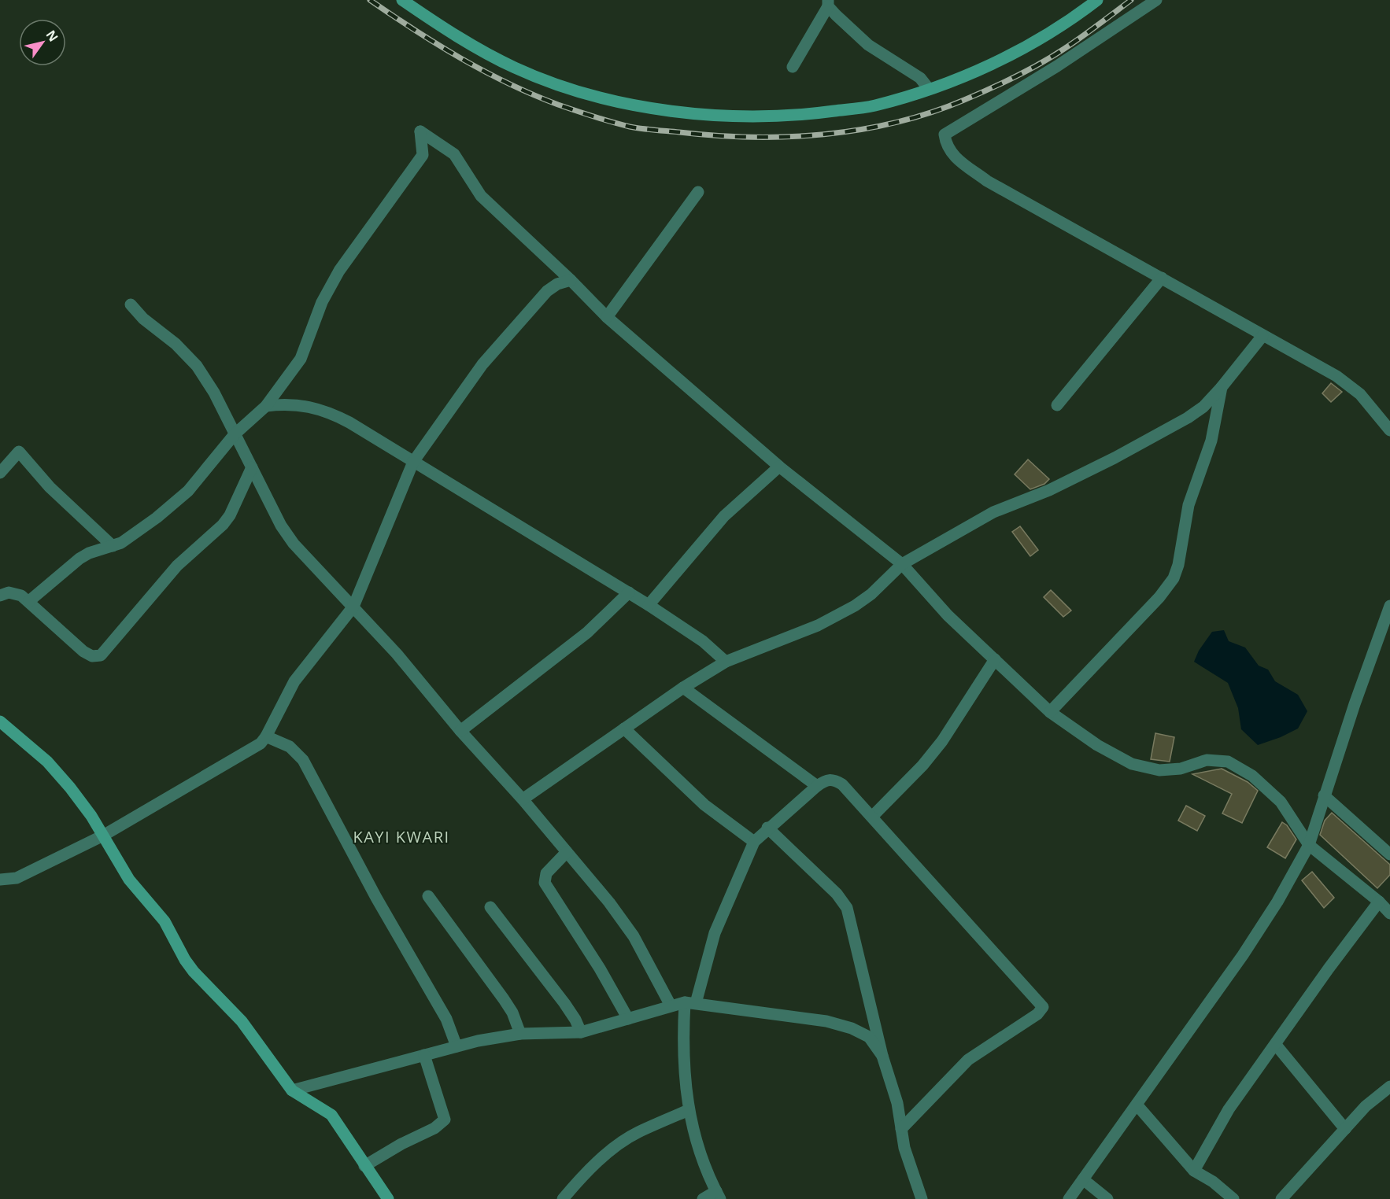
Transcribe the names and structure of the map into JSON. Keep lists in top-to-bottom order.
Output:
{
  "districts": ["KAYI KWARI"],
  "north": "top right"
}
